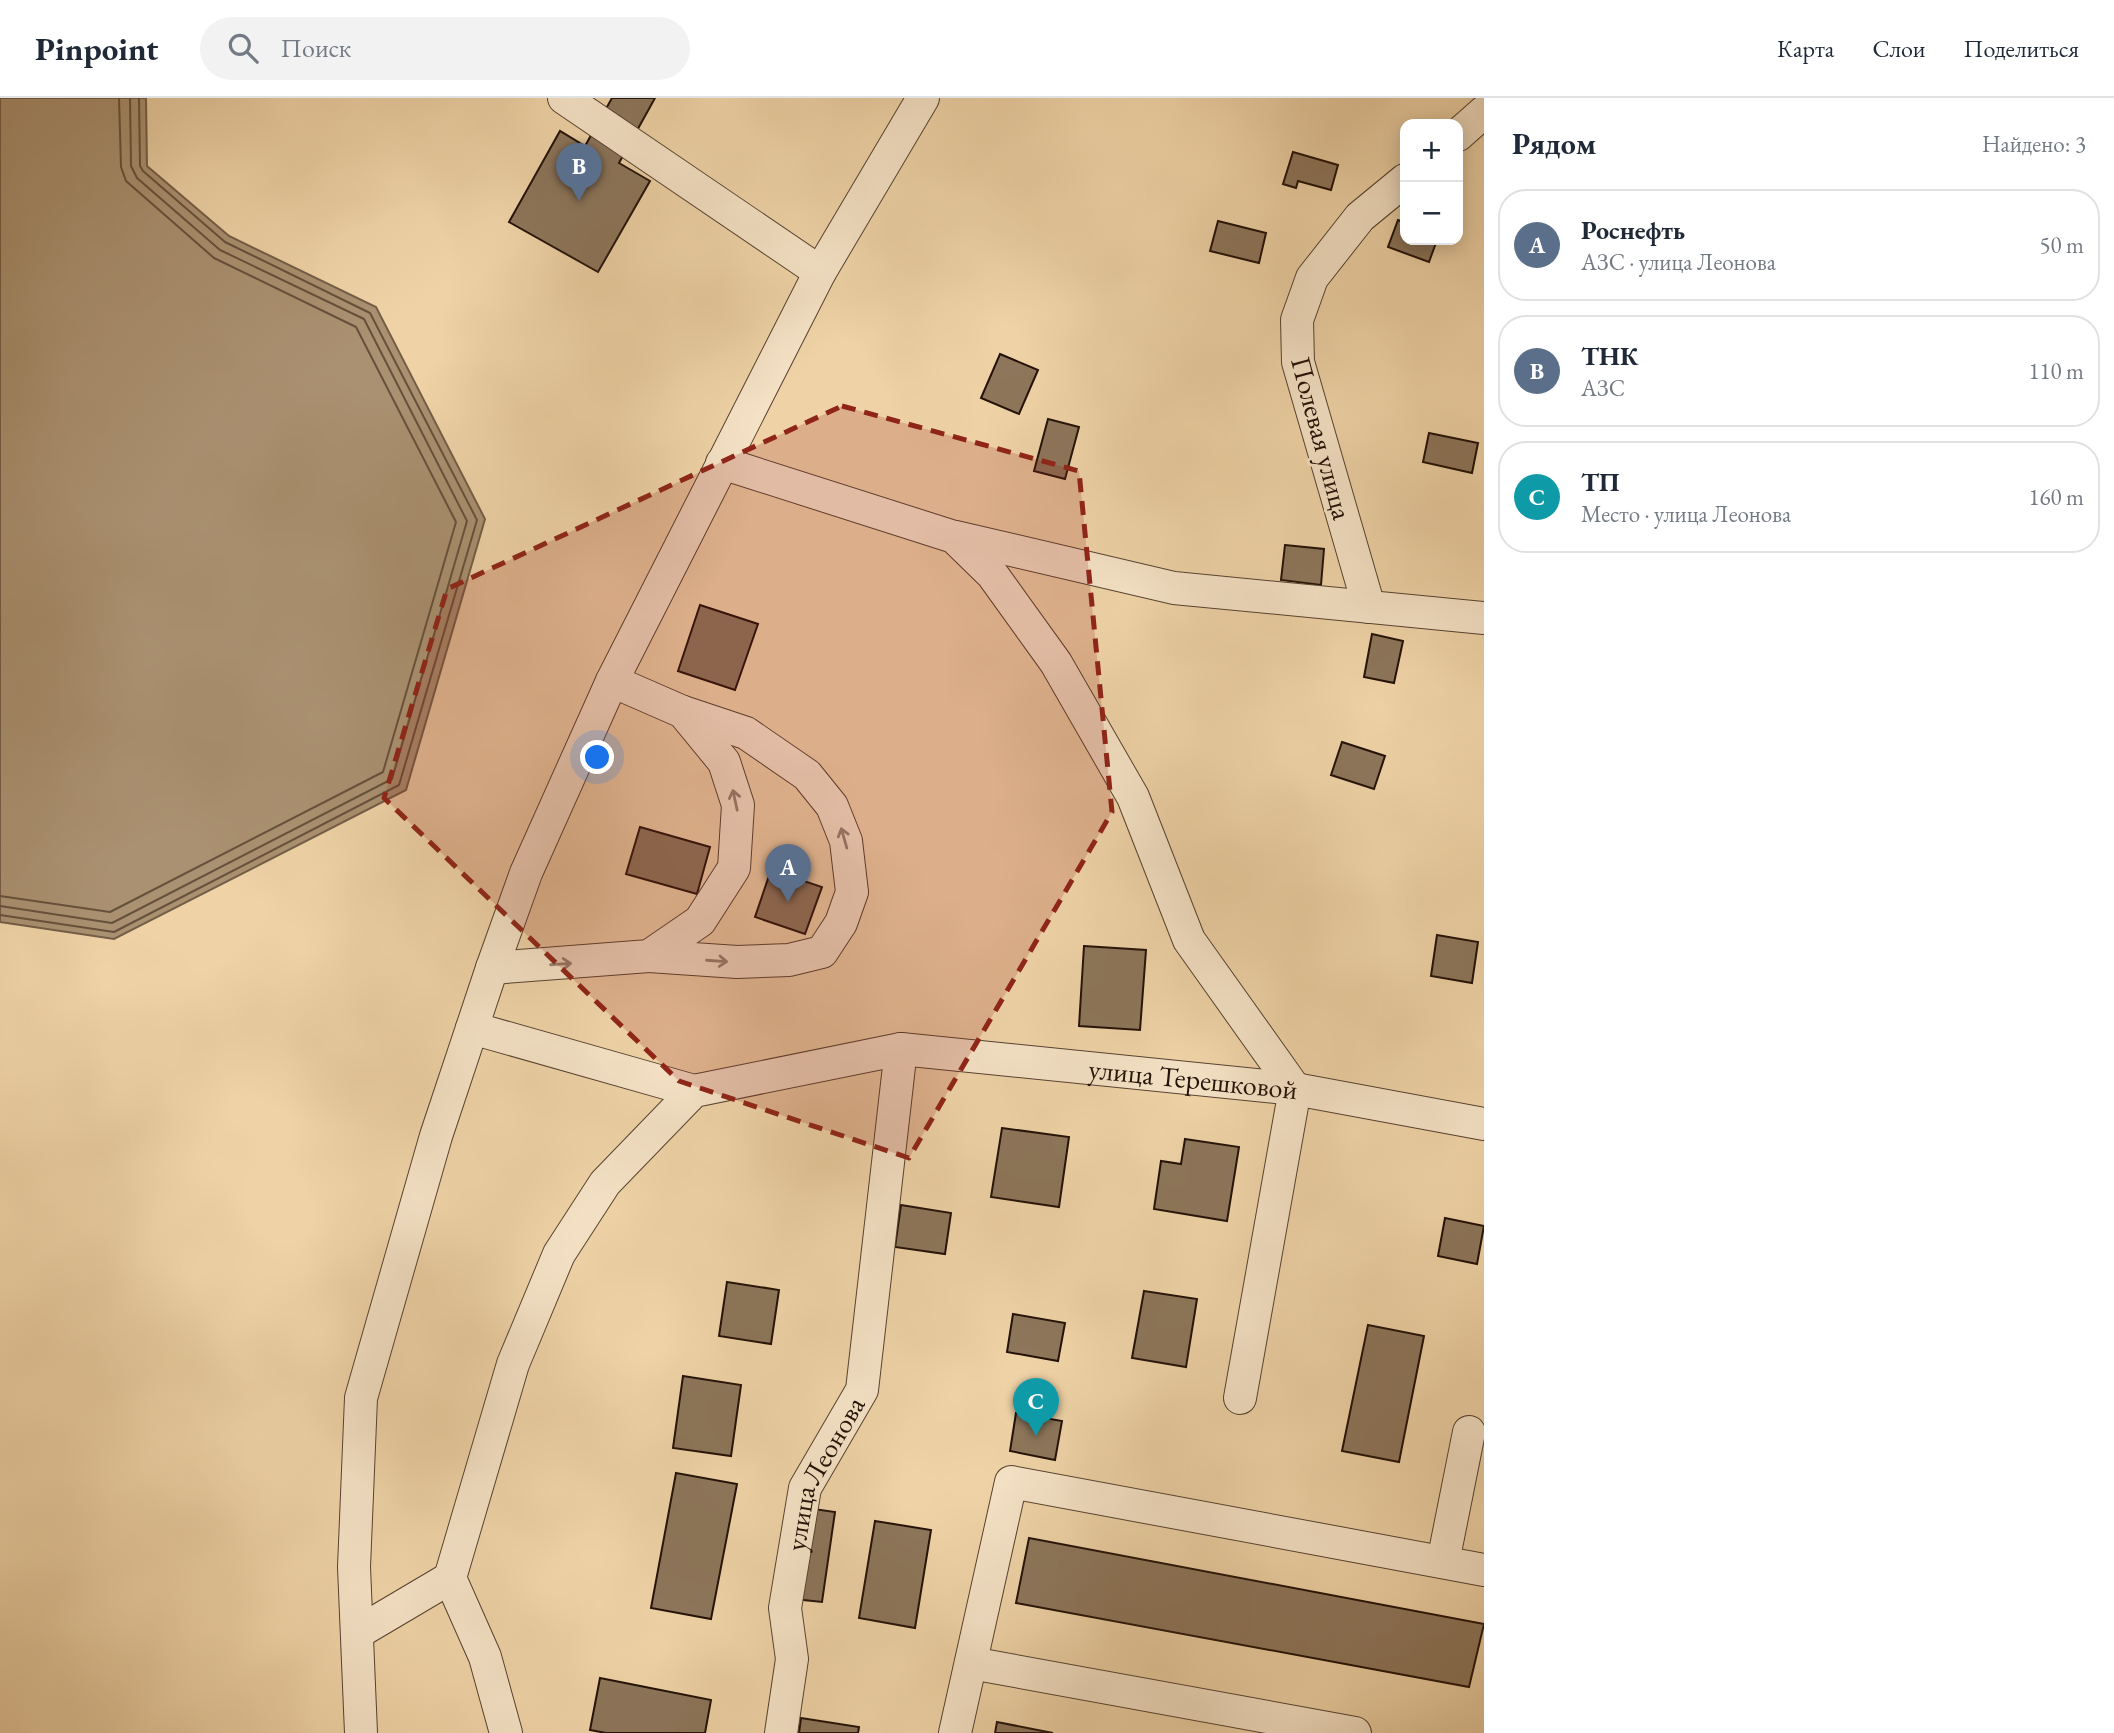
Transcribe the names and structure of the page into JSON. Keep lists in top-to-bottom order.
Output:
{
  "streets": {
    "street": ["Полевая улица", "улица Терешковой", "улица Леонова"]
  },
  "crossings": [
    ["улица Терешковой", "улица Леонова"]
  ],
  "page": {
    "header": "Pinpoint",
    "search": "Поиск",
    "nav": ["Карта", "Слои", "Поделиться"],
    "heading": ["Рядом", "Найдено: 3"],
    "map_buttons": ["+", "−"],
    "pins": ["B", "A", "C"],
    "list": [
      {
        "mark": "A",
        "name": "Роснефть",
        "note": "АЗС · улица Леонова",
        "value": "50 m"
      },
      {
        "mark": "B",
        "name": "ТНК",
        "note": "АЗС",
        "value": "110 m"
      },
      {
        "mark": "C",
        "name": "ТП",
        "note": "Место · улица Леонова",
        "value": "160 m"
      }
    ]
  }
}
